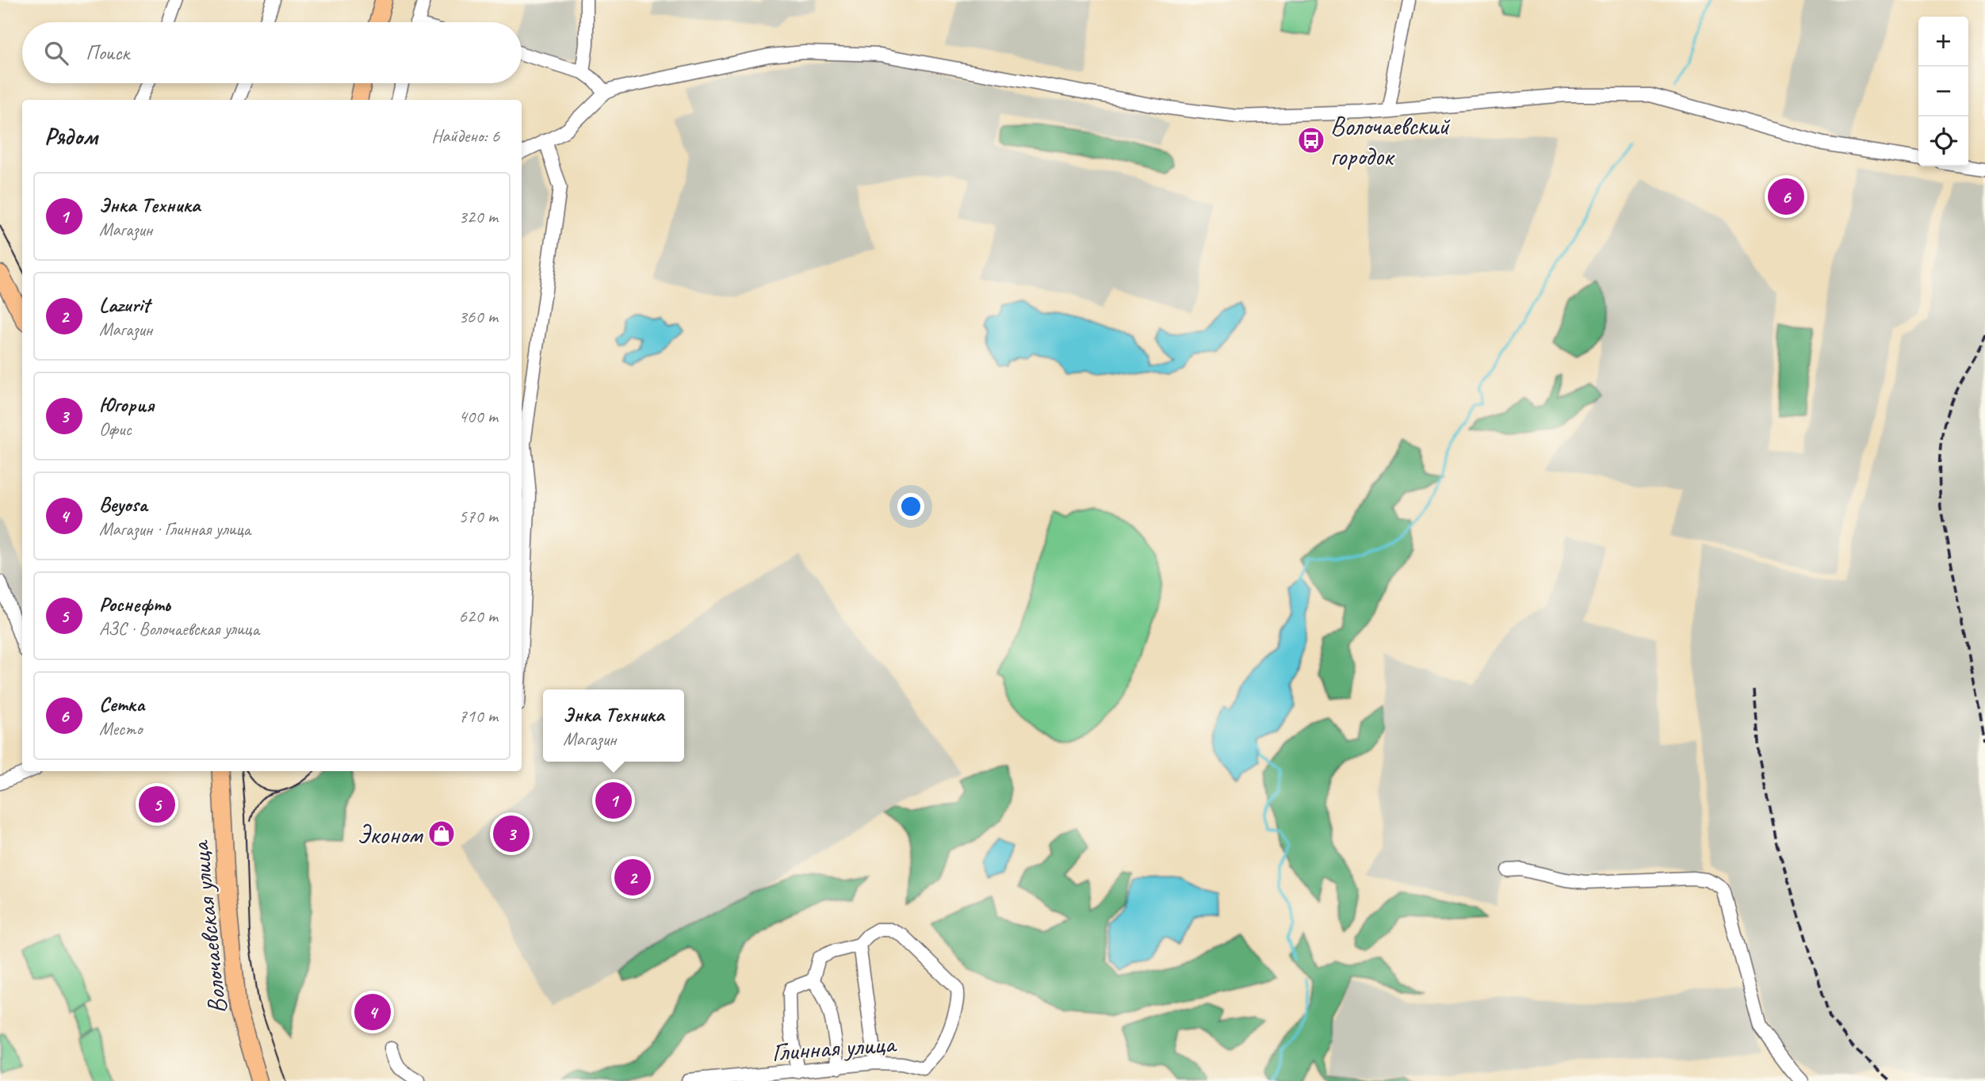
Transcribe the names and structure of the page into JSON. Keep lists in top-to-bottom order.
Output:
{
  "streets": {
    "main road": ["Волочаевская улица"],
    "street": ["Глинная улица"]
  },
  "places": {
    "bus stop": ["Волочаевский городок"],
    "shop": ["Эконом"]
  },
  "page": {
    "map_buttons": ["+", "−"],
    "search": "Поиск",
    "heading": ["Рядом", "Найдено: 6"],
    "list": [
      {
        "mark": "1",
        "name": "Энка Техника",
        "note": "Магазин",
        "value": "320 m"
      },
      {
        "mark": "2",
        "name": "Lazurit",
        "note": "Магазин",
        "value": "360 m"
      },
      {
        "mark": "3",
        "name": "Югория",
        "note": "Офис",
        "value": "400 m"
      },
      {
        "mark": "4",
        "name": "Beyosa",
        "note": "Магазин · Глинная улица",
        "value": "570 m"
      },
      {
        "mark": "5",
        "name": "Роснефть",
        "note": "АЗС · Волочаевская улица",
        "value": "620 m"
      },
      {
        "mark": "6",
        "name": "Сетка",
        "note": "Место",
        "value": "710 m"
      }
    ],
    "pins": [
      "6",
      "1",
      "5",
      "3",
      "2",
      "4"
    ],
    "popup": ["Энка Техника", "Магазин"]
  }
}
